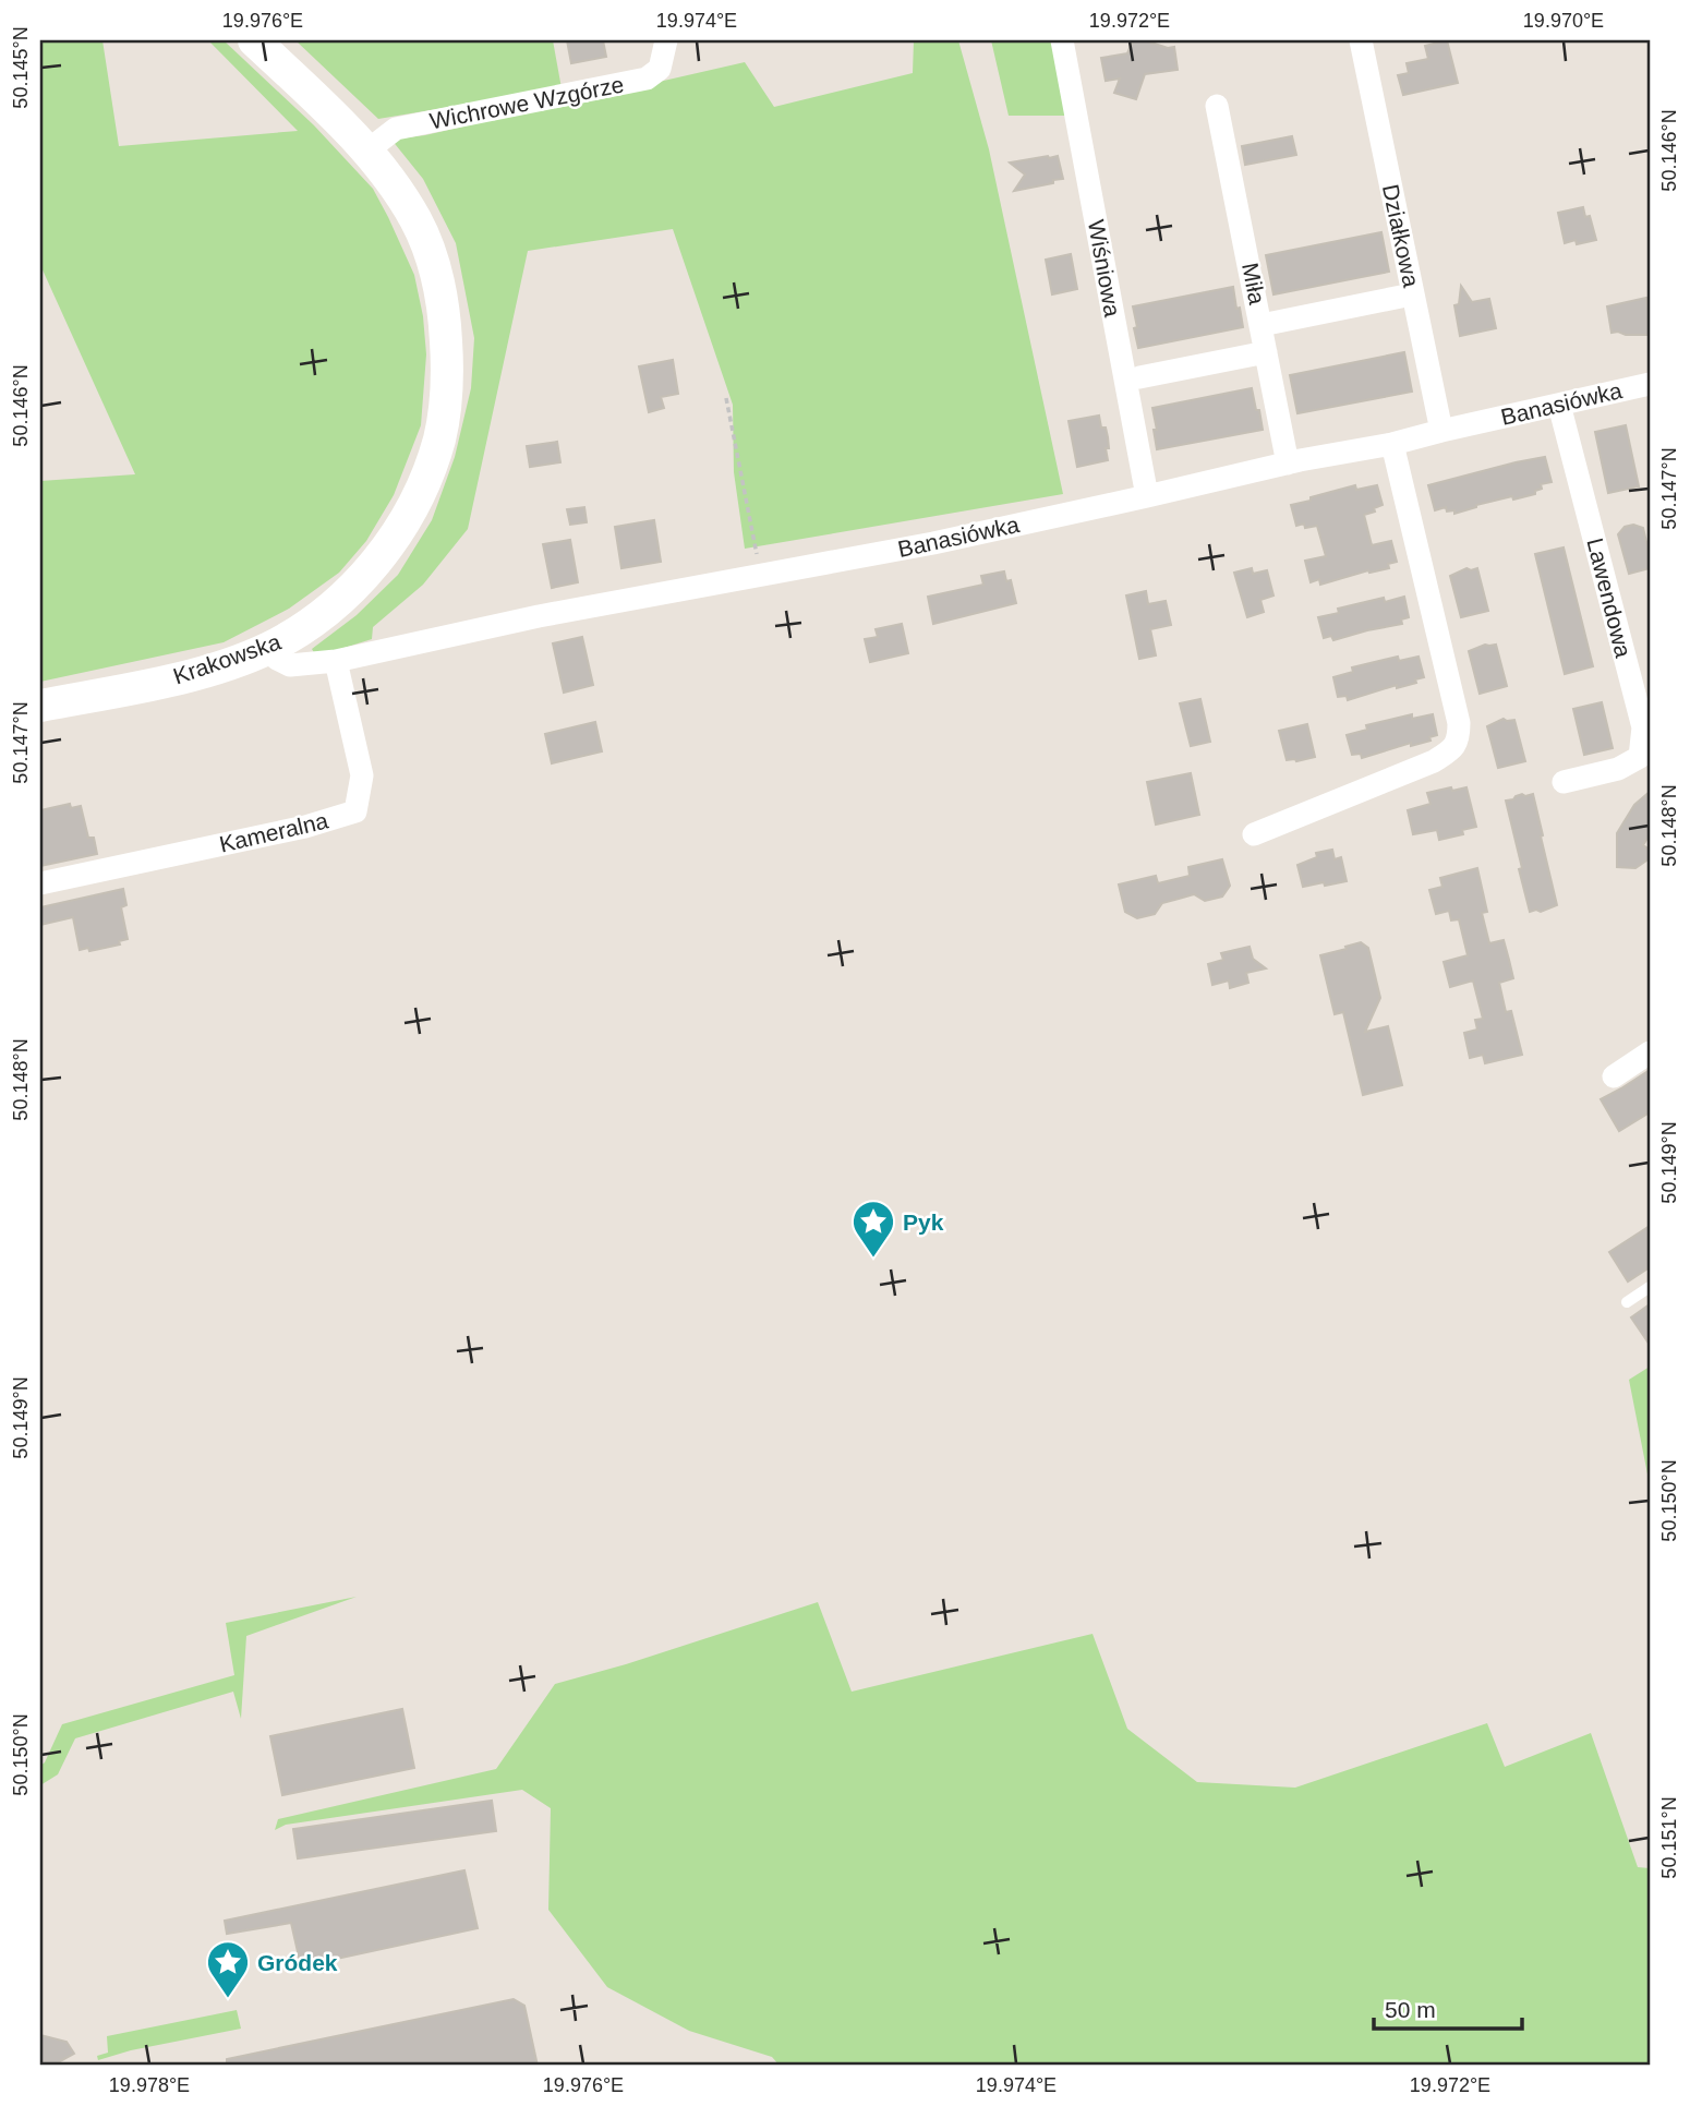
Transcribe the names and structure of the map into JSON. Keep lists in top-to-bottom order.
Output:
{
  "streets": {
    "main road": ["Krakowska"],
    "street": [
      "Wichrowe Wzgórze",
      "Działkowa",
      "Wiśniowa",
      "Miła",
      "Banasiówka",
      "Lawendowa",
      "Kameralna"
    ]
  },
  "crossings": [
    ["Wichrowe Wzgórze", "Krakowska"],
    ["Działkowa", "Banasiówka"],
    ["Wiśniowa", "Banasiówka"],
    ["Miła", "Banasiówka"],
    ["Banasiówka", "Lawendowa"],
    ["Banasiówka", "Krakowska"],
    ["Banasiówka", "Kameralna"]
  ],
  "places": {
    "place": ["Pyk", "Gródek"]
  },
  "scale_bar": "50 m",
  "coordinates": [
    "19.976°E",
    "19.974°E",
    "19.972°E",
    "19.970°E",
    "50.145°N",
    "50.146°N",
    "50.147°N",
    "50.148°N",
    "50.149°N",
    "50.150°N",
    "50.151°N",
    "19.978°E"
  ]
}
